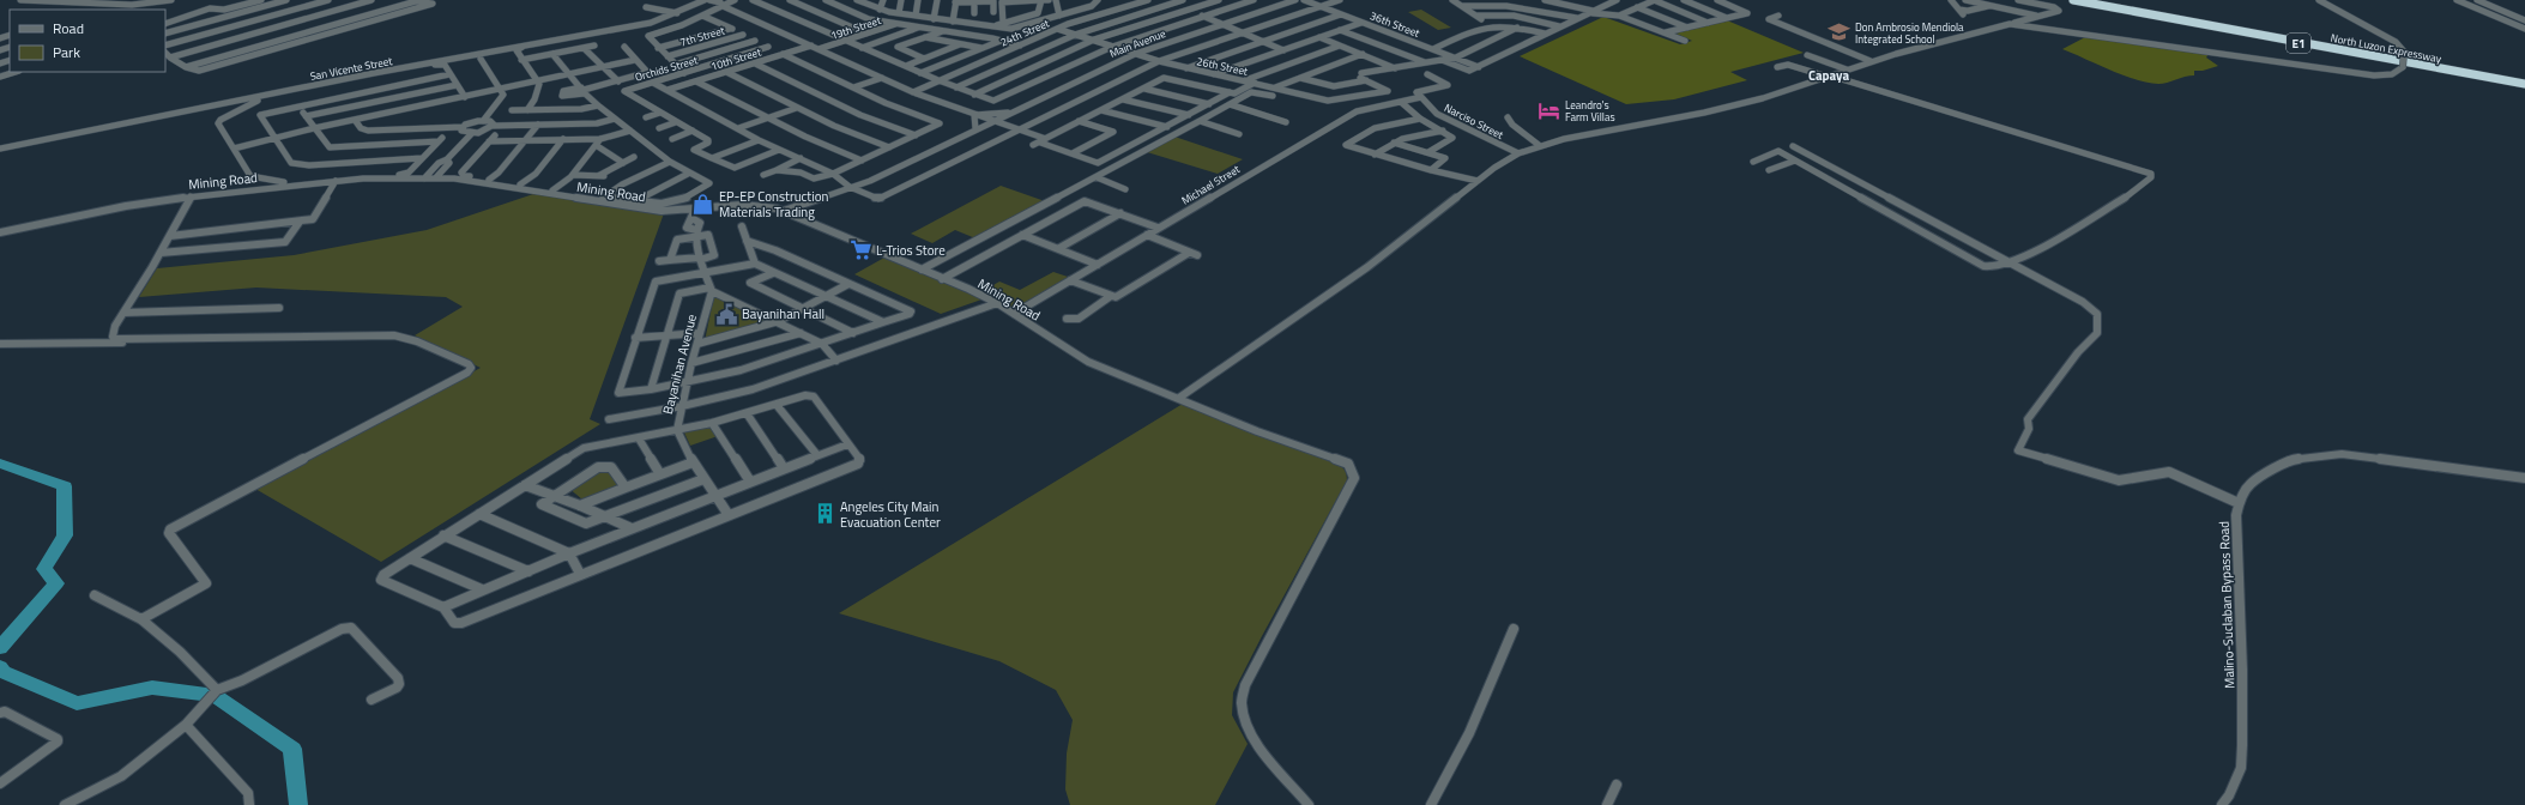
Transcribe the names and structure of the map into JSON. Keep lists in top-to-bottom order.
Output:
{
  "streets": {
    "highway": ["E1", "North Luzon Expressway"],
    "street": [
      "36th Street",
      "19th Street",
      "24th Street",
      "7th Street",
      "Main Avenue",
      "10th Street",
      "26th Street",
      "San Vicente Street",
      "Orchids Street",
      "Narciso Street",
      "Mining Road",
      "Michael Street",
      "Bayanihan Avenue",
      "Malino-Suclaban Bypass Road"
    ]
  },
  "crossings": [
    ["24th Street", "26th Street"],
    ["Main Avenue", "26th Street"],
    ["Main Avenue", "Mining Road"],
    ["Narciso Street", "Michael Street"],
    ["Mining Road", "Michael Street"]
  ],
  "districts": ["Capaya"],
  "places": {
    "school or university": ["Don Ambrosio Mendiola Integrated School"],
    "hotel": ["Leandro's Farm Villas"],
    "shop": ["EP-EP Construction Materials Trading"],
    "supermarket": ["L-Trios Store"],
    "public building": ["Bayanihan Hall"],
    "building": ["Angeles City Main Evacuation Center"]
  },
  "legend": ["Road", "Park"]
}
